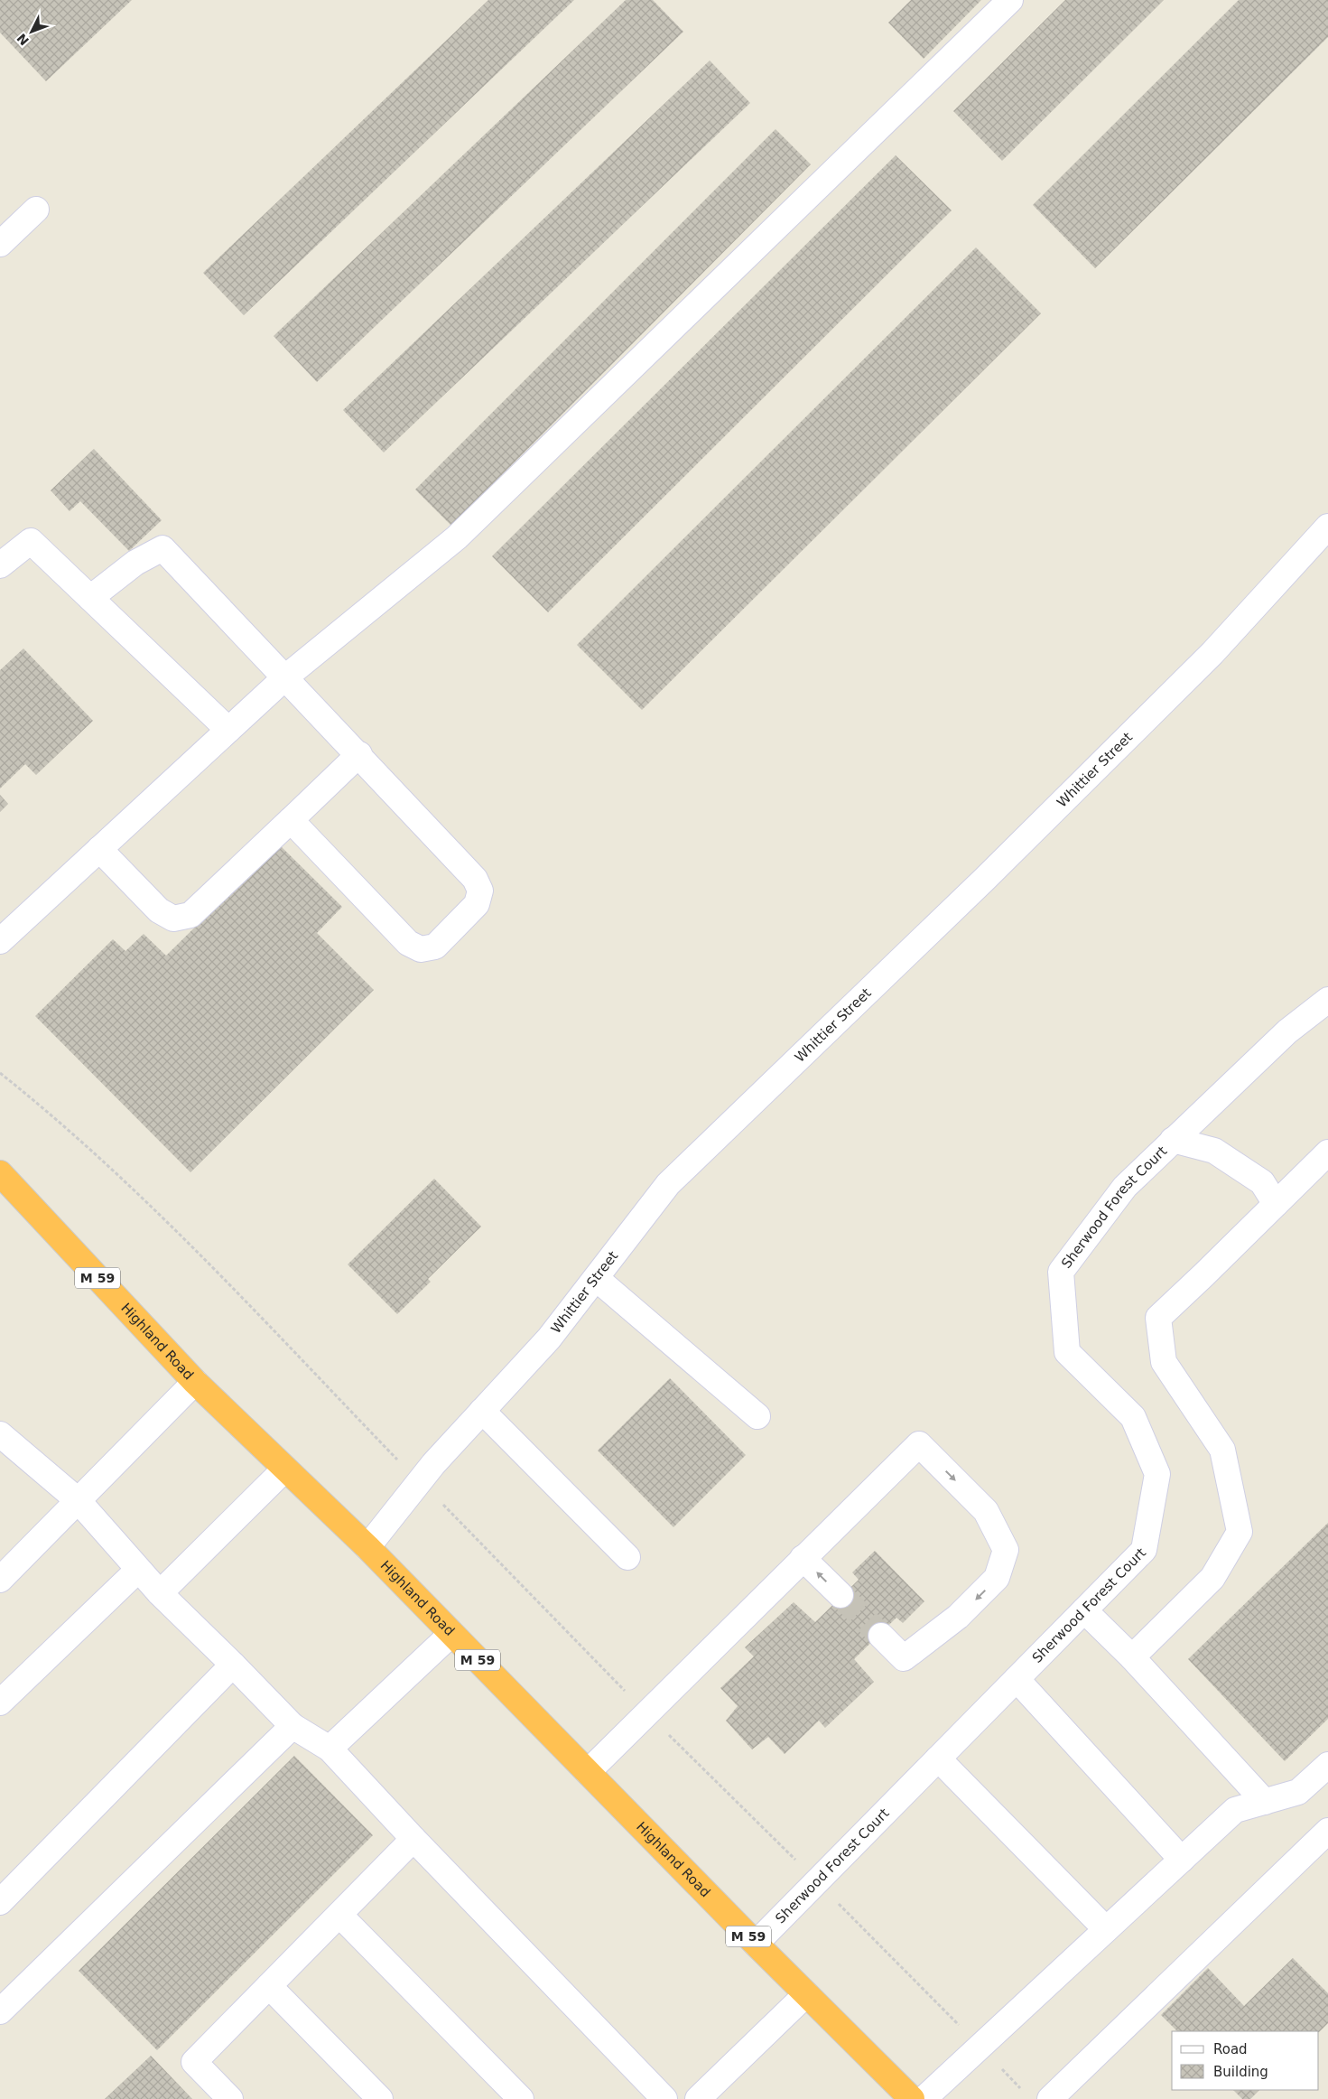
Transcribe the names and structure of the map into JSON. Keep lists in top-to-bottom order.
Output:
{
  "streets": {
    "highway": ["M 59", "Highland Road"],
    "street": ["Whittier Street", "Sherwood Forest Court"]
  },
  "crossings": [
    ["Whittier Street", "Highland Road"],
    ["Sherwood Forest Court", "Highland Road"]
  ],
  "legend": ["Road", "Building"],
  "north": "bottom left"
}
